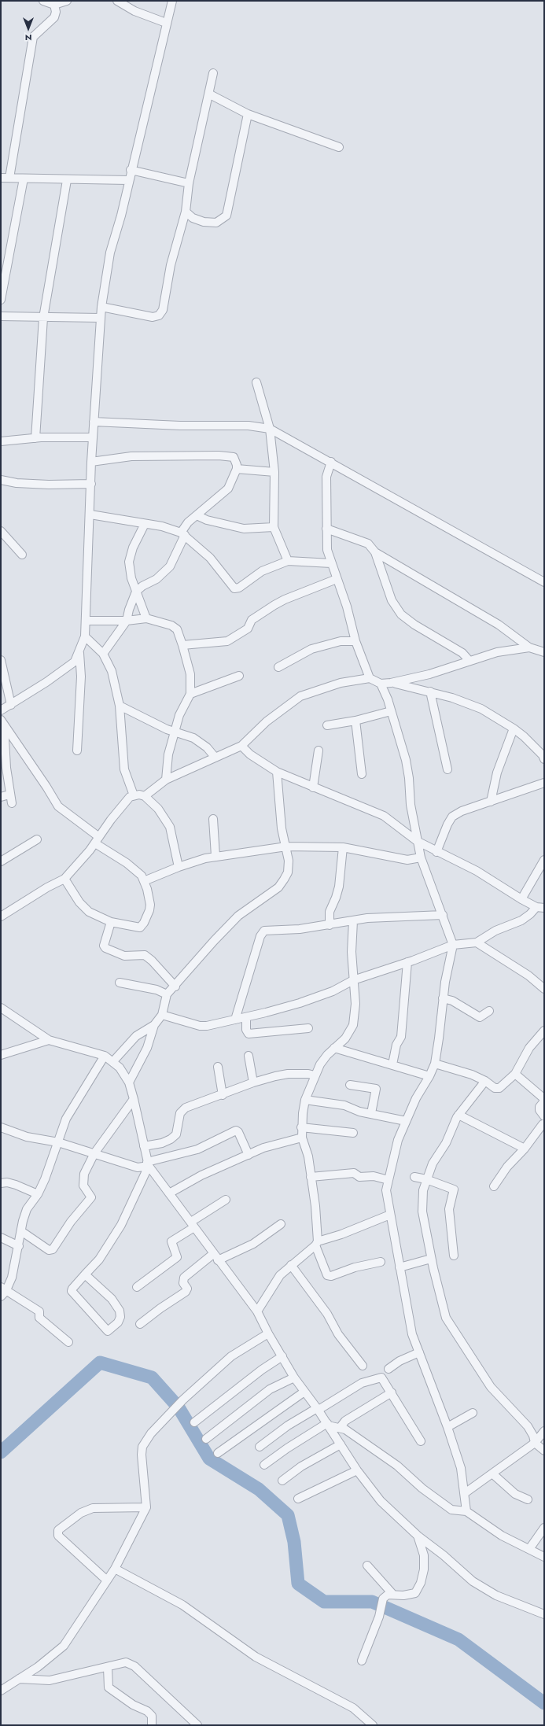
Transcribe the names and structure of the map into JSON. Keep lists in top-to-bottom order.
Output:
{
  "north": "bottom"
}
